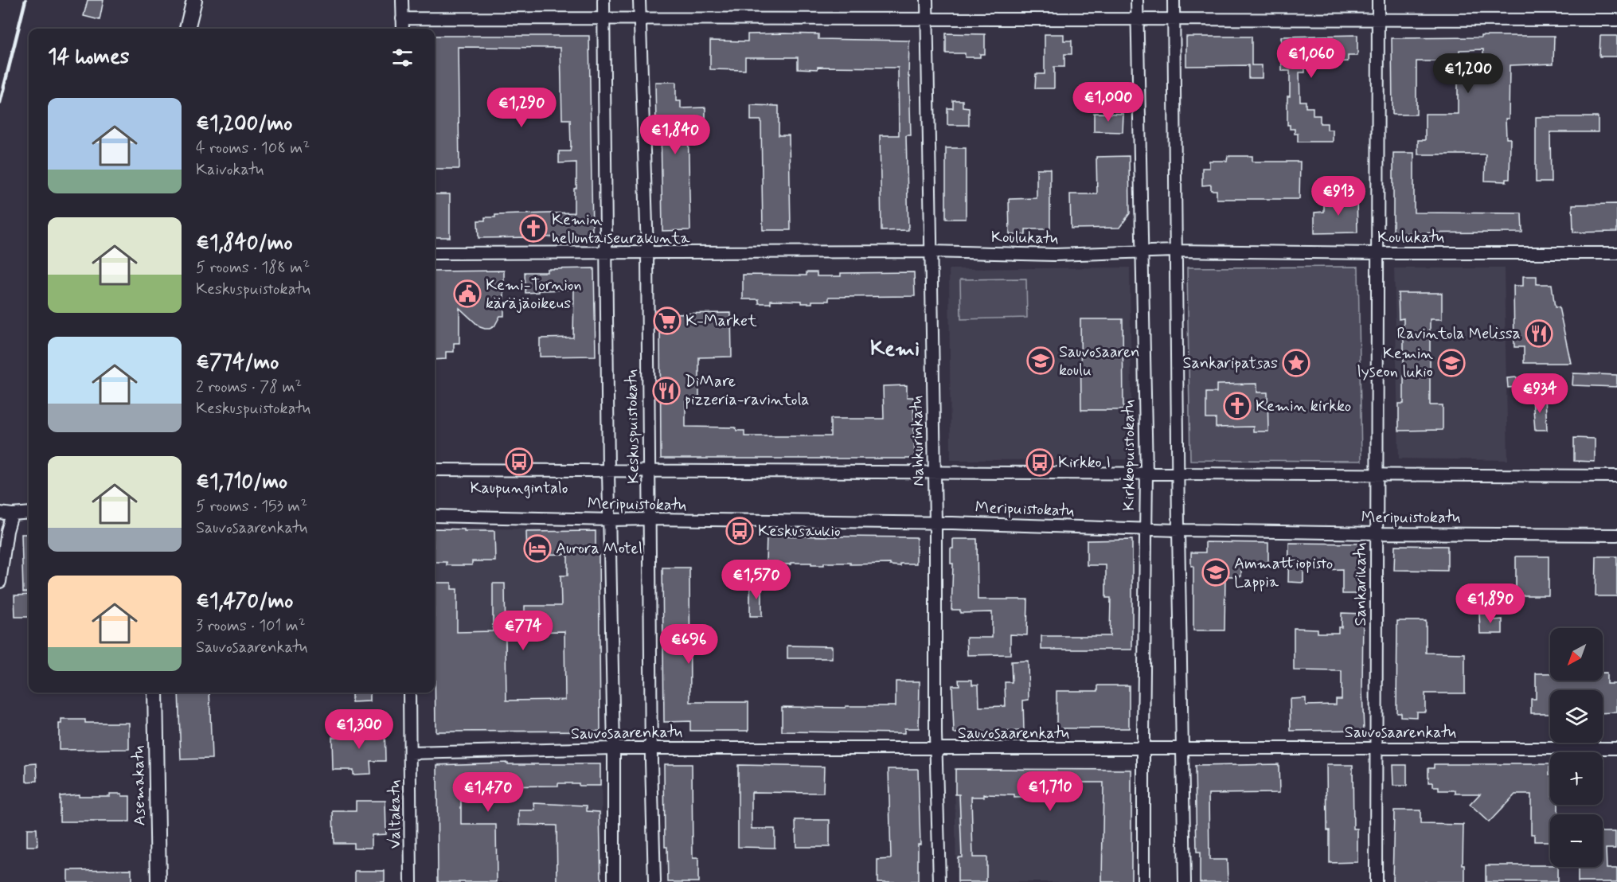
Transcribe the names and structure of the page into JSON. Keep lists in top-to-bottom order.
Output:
{
  "streets": {
    "main road": ["Asemakatu"],
    "street": [
      "Koulukatu",
      "Keskuspuistokatu",
      "Nahkurinkatu",
      "Kirkkopuistokatu",
      "Meripuistokatu",
      "Sankarikatu",
      "Sauvosaarenkatu",
      "Valtakatu"
    ]
  },
  "crossings": [
    ["Koulukatu", "Keskuspuistokatu"],
    ["Koulukatu", "Nahkurinkatu"],
    ["Koulukatu", "Kirkkopuistokatu"],
    ["Koulukatu", "Sankarikatu"],
    ["Keskuspuistokatu", "Meripuistokatu"],
    ["Keskuspuistokatu", "Sauvosaarenkatu"],
    ["Nahkurinkatu", "Meripuistokatu"],
    ["Nahkurinkatu", "Sauvosaarenkatu"],
    ["Kirkkopuistokatu", "Meripuistokatu"],
    ["Kirkkopuistokatu", "Sauvosaarenkatu"],
    ["Meripuistokatu", "Sankarikatu"],
    ["Sankarikatu", "Sauvosaarenkatu"],
    ["Sauvosaarenkatu", "Valtakatu"]
  ],
  "districts": ["Kemi"],
  "places": {
    "church": ["Kemin helluntaiseurakunta", "Kemin kirkko"],
    "public building": ["Kemi-Tornion käräjäoikeus"],
    "supermarket": ["K-Market"],
    "restaurant": ["Ravintola Melissa", "DiMare pizzeria-ravintola"],
    "school or university": ["Sauvosaaren koulu", "Kemin lyseon lukio", "Ammattiopisto Lappia"],
    "place": ["Sankaripatsas"],
    "bus stop": ["Kaupungintalo", "Kirkko I", "Keskusaukio"],
    "hotel": ["Aurora Motel"]
  },
  "north": "bottom left",
  "page": {
    "heading": "14 homes",
    "price": [
      "€1,060",
      "€1,200",
      "€1,000",
      "€1,290",
      "€1,840",
      "€913",
      "€934",
      "€1,570",
      "€1,890",
      "€774",
      "€696",
      "€1,300",
      "€1,710",
      "€1,470"
    ],
    "list": [
      {
        "name": "€1,200/mo",
        "note": "4 rooms · 108 m² · Kaivokatu"
      },
      {
        "name": "€1,840/mo",
        "note": "5 rooms · 188 m² · Keskuspuistokatu"
      },
      {
        "name": "€774/mo",
        "note": "2 rooms · 78 m² · Keskuspuistokatu"
      },
      {
        "name": "€1,710/mo",
        "note": "5 rooms · 153 m² · Sauvosaarenkatu"
      },
      {
        "name": "€1,470/mo",
        "note": "3 rooms · 101 m² · Sauvosaarenkatu"
      }
    ],
    "map_buttons": ["+", "−"]
  }
}
